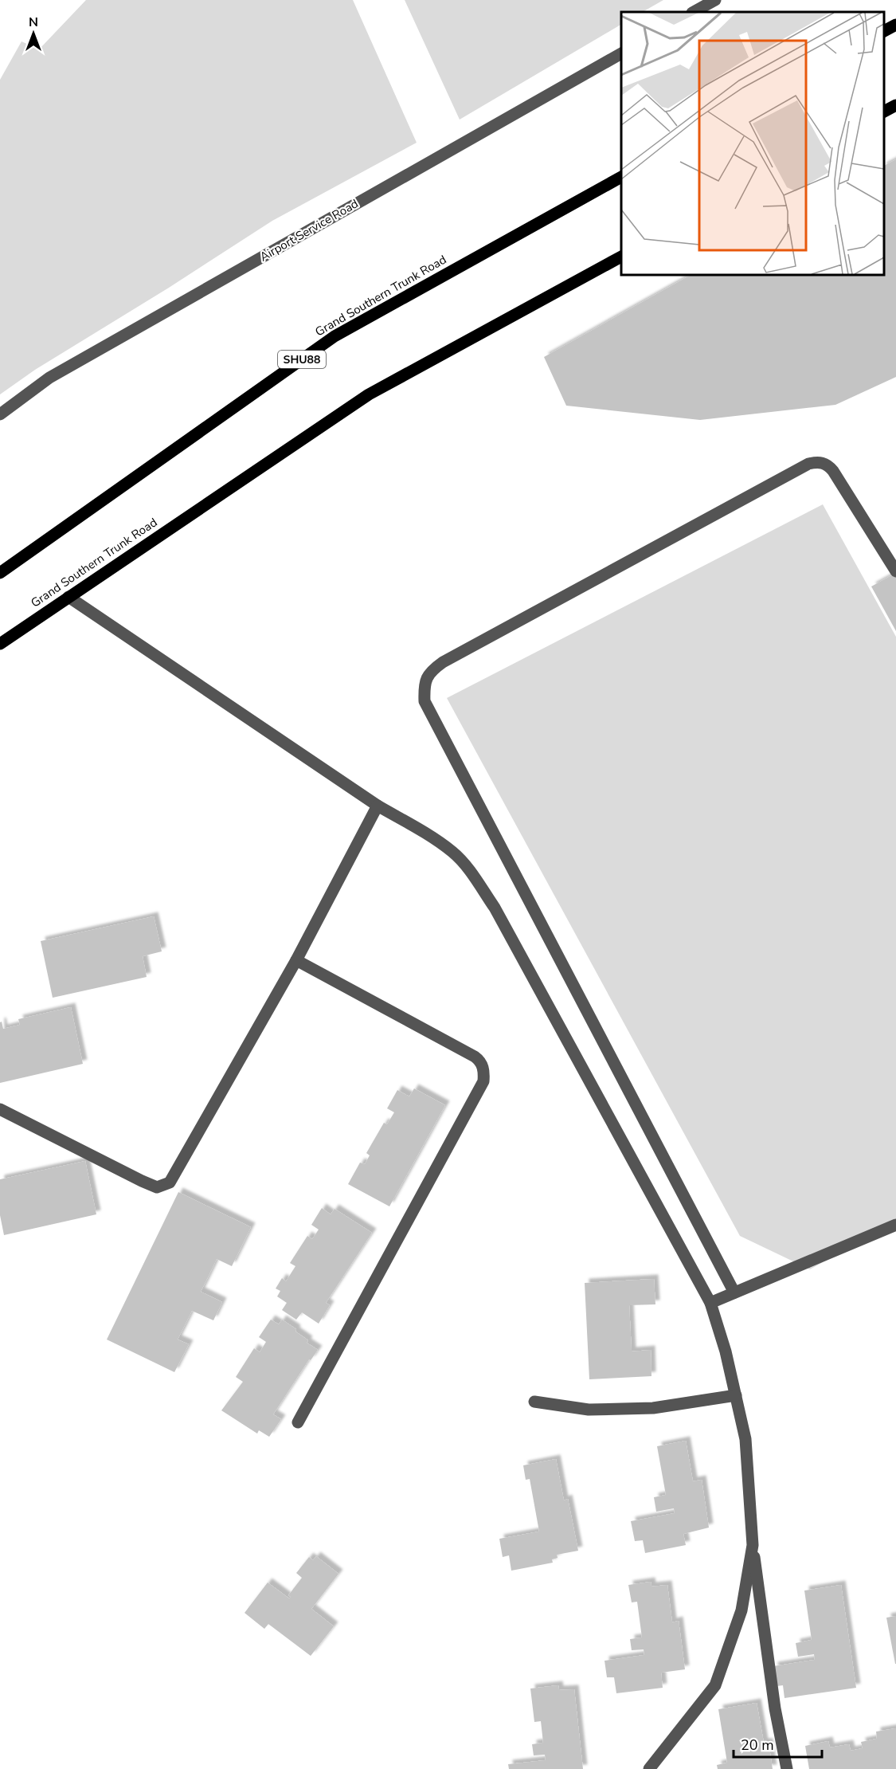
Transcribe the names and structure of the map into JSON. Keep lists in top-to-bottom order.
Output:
{
  "streets": {
    "main road": ["Grand Southern Trunk Road", "SHU88"],
    "lane": ["Airport Service Road"]
  },
  "scale_bar": "20 m",
  "north": "top"
}
